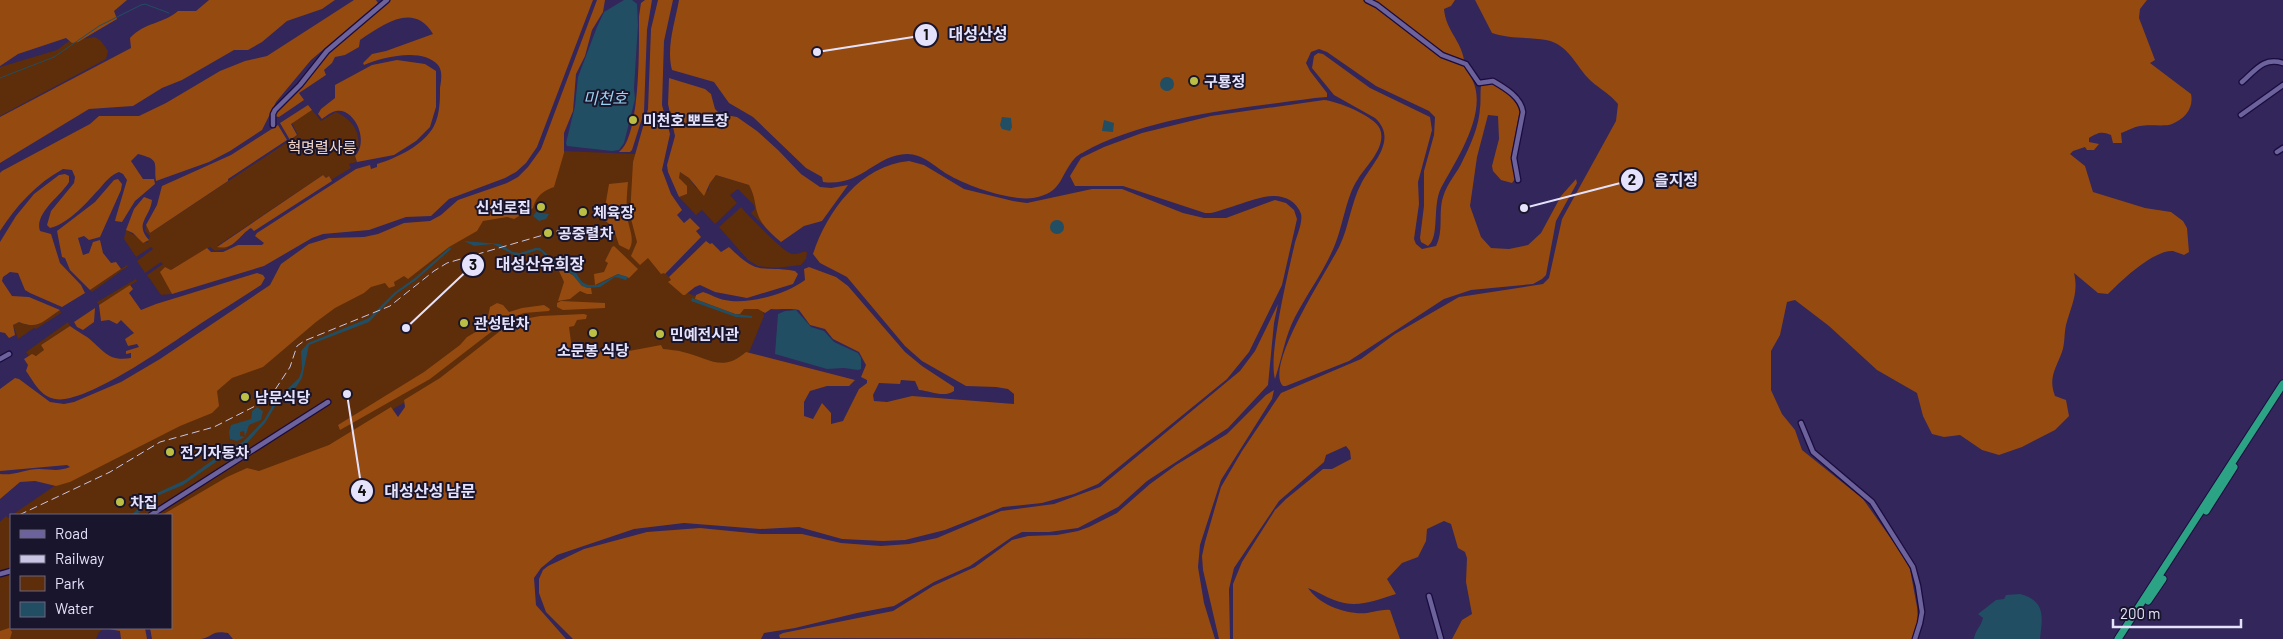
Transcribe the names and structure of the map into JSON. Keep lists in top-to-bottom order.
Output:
{
  "water": ["미천호"],
  "parks": ["혁명렬사릉"],
  "places": [
    "대성산성",
    "구룡정",
    "미천호 뽀트장",
    "신선로집",
    "을지정",
    "체육장",
    "공중렬차",
    "관성탄차",
    "대성산유희장",
    "소문봉 식당",
    "민예전시관",
    "대성산성 남문",
    "남문식당",
    "전기자동차",
    "차집"
  ],
  "legend": [
    "Road",
    "Railway",
    "Park",
    "Water"
  ],
  "scale_bar": "200 m"
}
